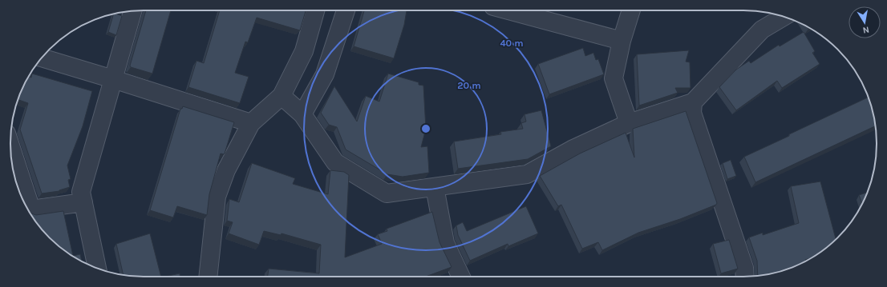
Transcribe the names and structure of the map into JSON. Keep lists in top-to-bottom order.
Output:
{
  "north": "bottom",
  "rings": ["40 m", "20 m"]
}
